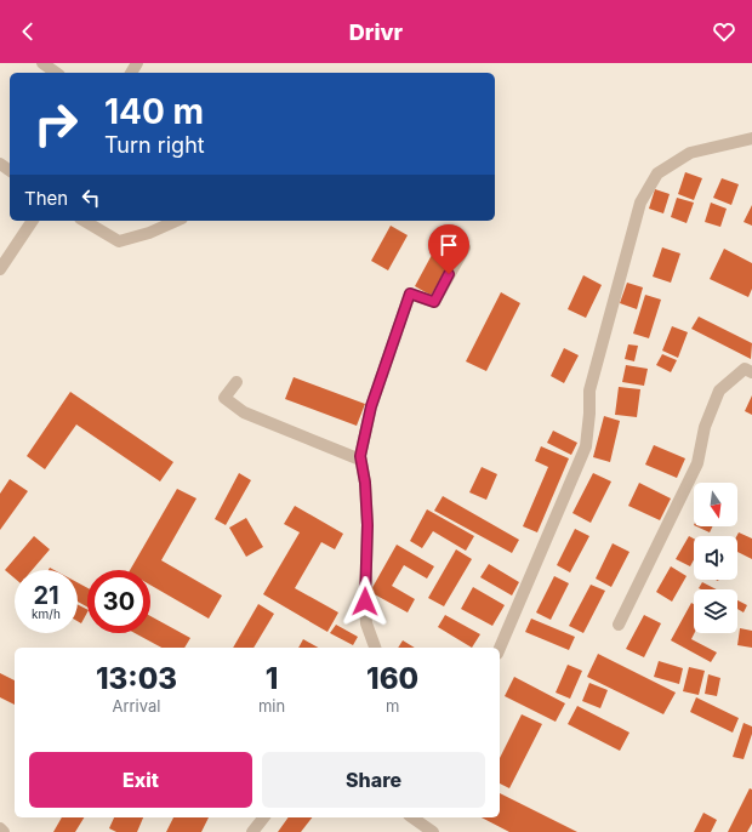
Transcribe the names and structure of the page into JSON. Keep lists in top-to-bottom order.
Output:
{
  "north": "bottom",
  "page": {
    "header": "Drivr",
    "turn": ["140 m", "Turn right"],
    "then": "Then",
    "speed": "21 km/h",
    "limit": "30",
    "eta": [
      "13:03",
      "Arrival",
      "1",
      "min",
      "160",
      "m"
    ],
    "buttons": ["Exit", "Share"]
  }
}
